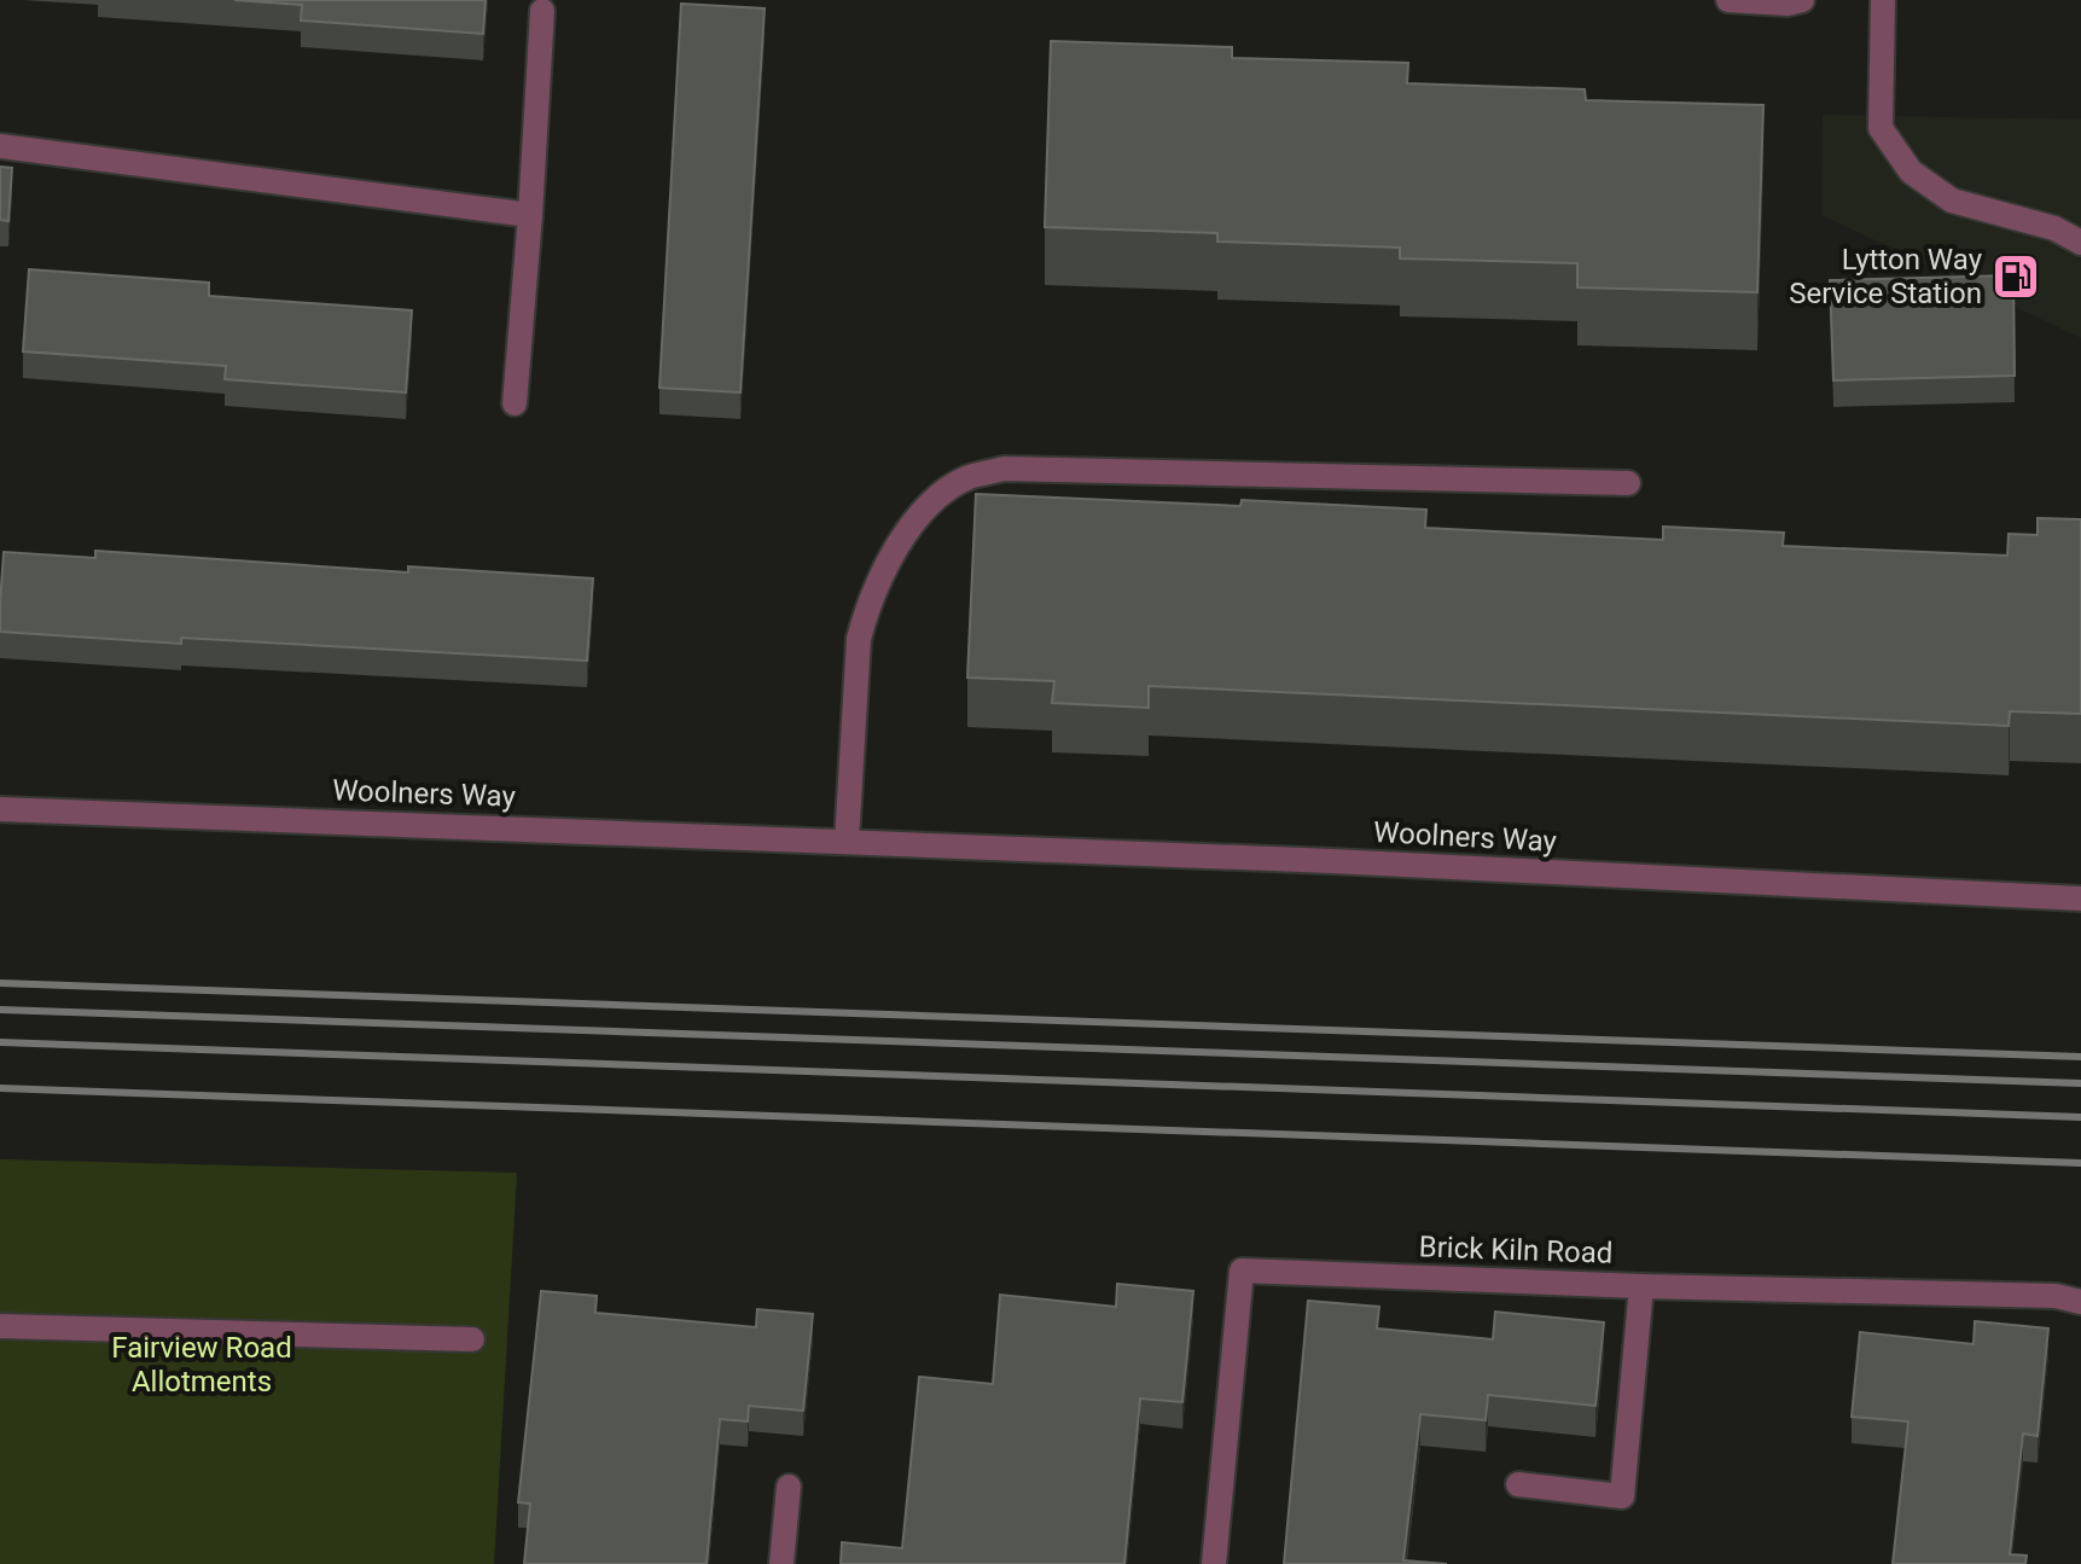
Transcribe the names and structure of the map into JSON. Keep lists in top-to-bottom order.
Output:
{
  "streets": {
    "street": ["Woolners Way", "Brick Kiln Road"]
  },
  "parks": ["Fairview Road Allotments"],
  "places": {
    "fuel station": ["Lytton Way Service Station"]
  }
}
